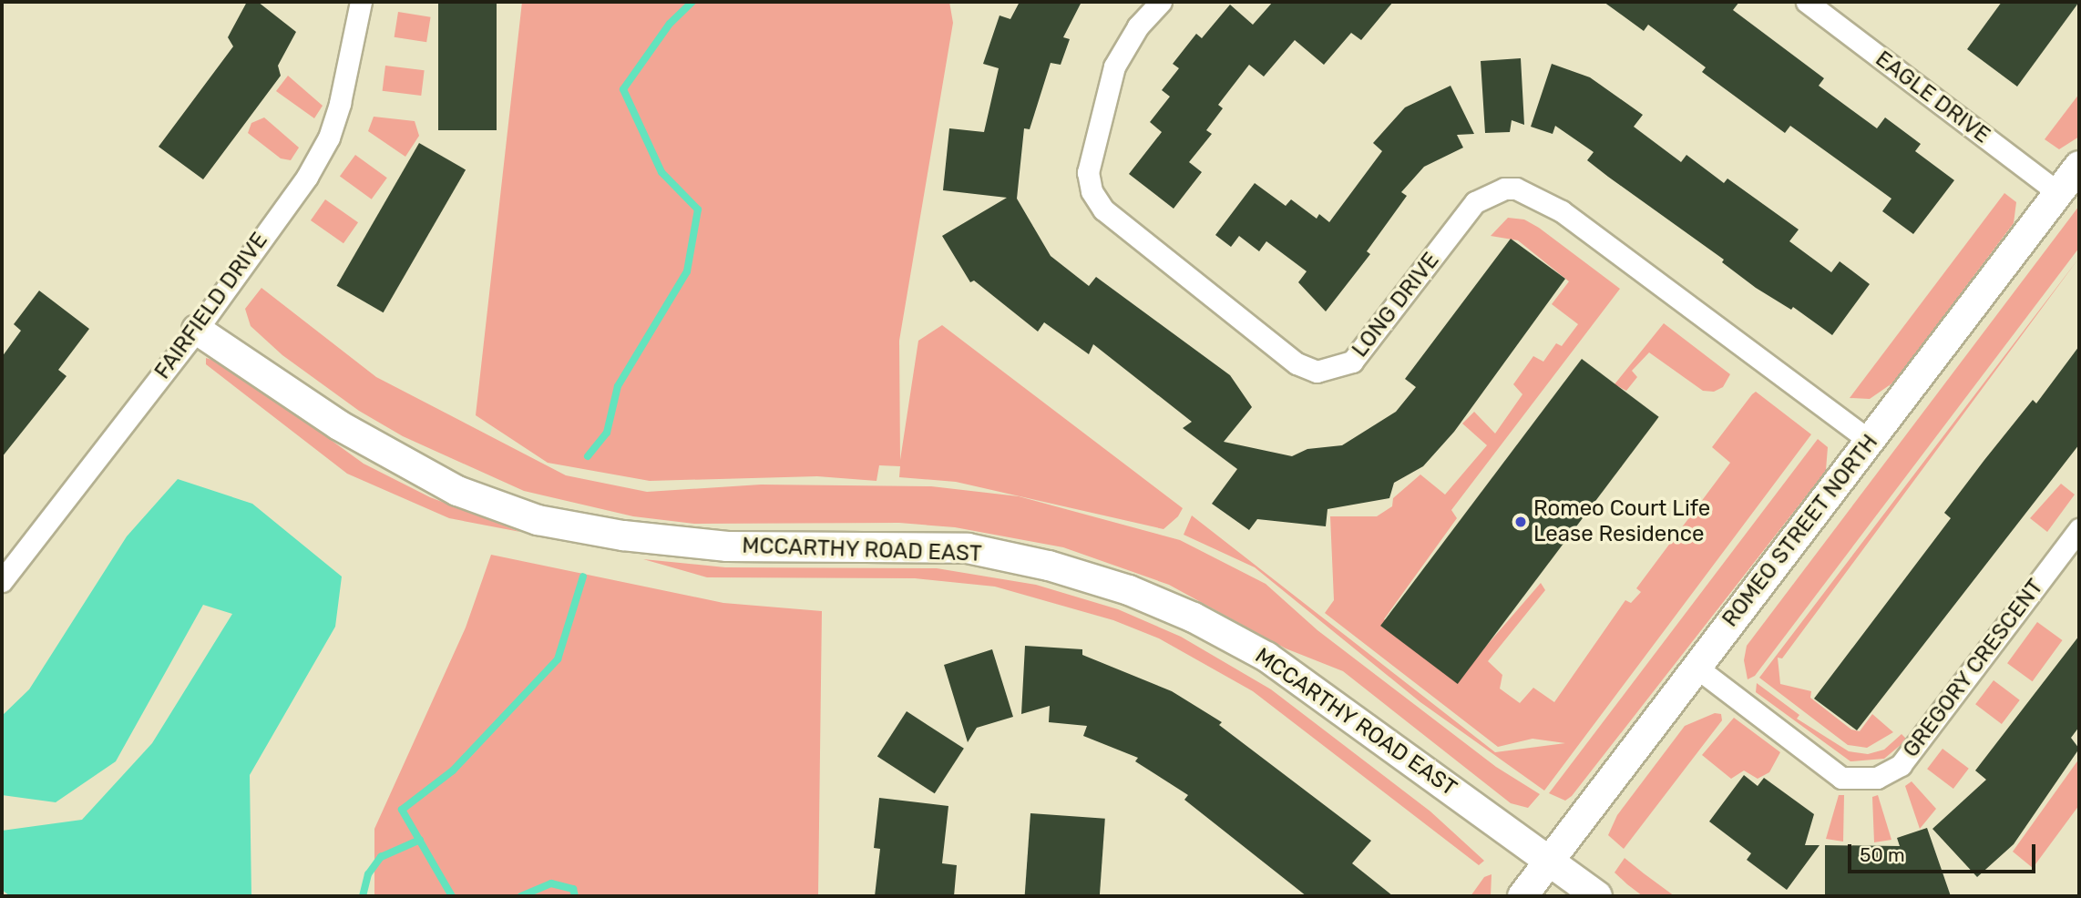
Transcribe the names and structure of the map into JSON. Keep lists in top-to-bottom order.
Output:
{
  "streets": {
    "street": [
      "EAGLE DRIVE",
      "LONG DRIVE",
      "FAIRFIELD DRIVE",
      "ROMEO STREET NORTH",
      "MCCARTHY ROAD EAST",
      "GREGORY CRESCENT"
    ]
  },
  "crossings": [
    ["EAGLE DRIVE", "ROMEO STREET NORTH"],
    ["LONG DRIVE", "ROMEO STREET NORTH"],
    ["FAIRFIELD DRIVE", "MCCARTHY ROAD EAST"],
    ["ROMEO STREET NORTH", "MCCARTHY ROAD EAST"],
    ["ROMEO STREET NORTH", "GREGORY CRESCENT"]
  ],
  "places": ["Romeo Court Life Lease Residence"],
  "scale_bar": "50 m"
}
